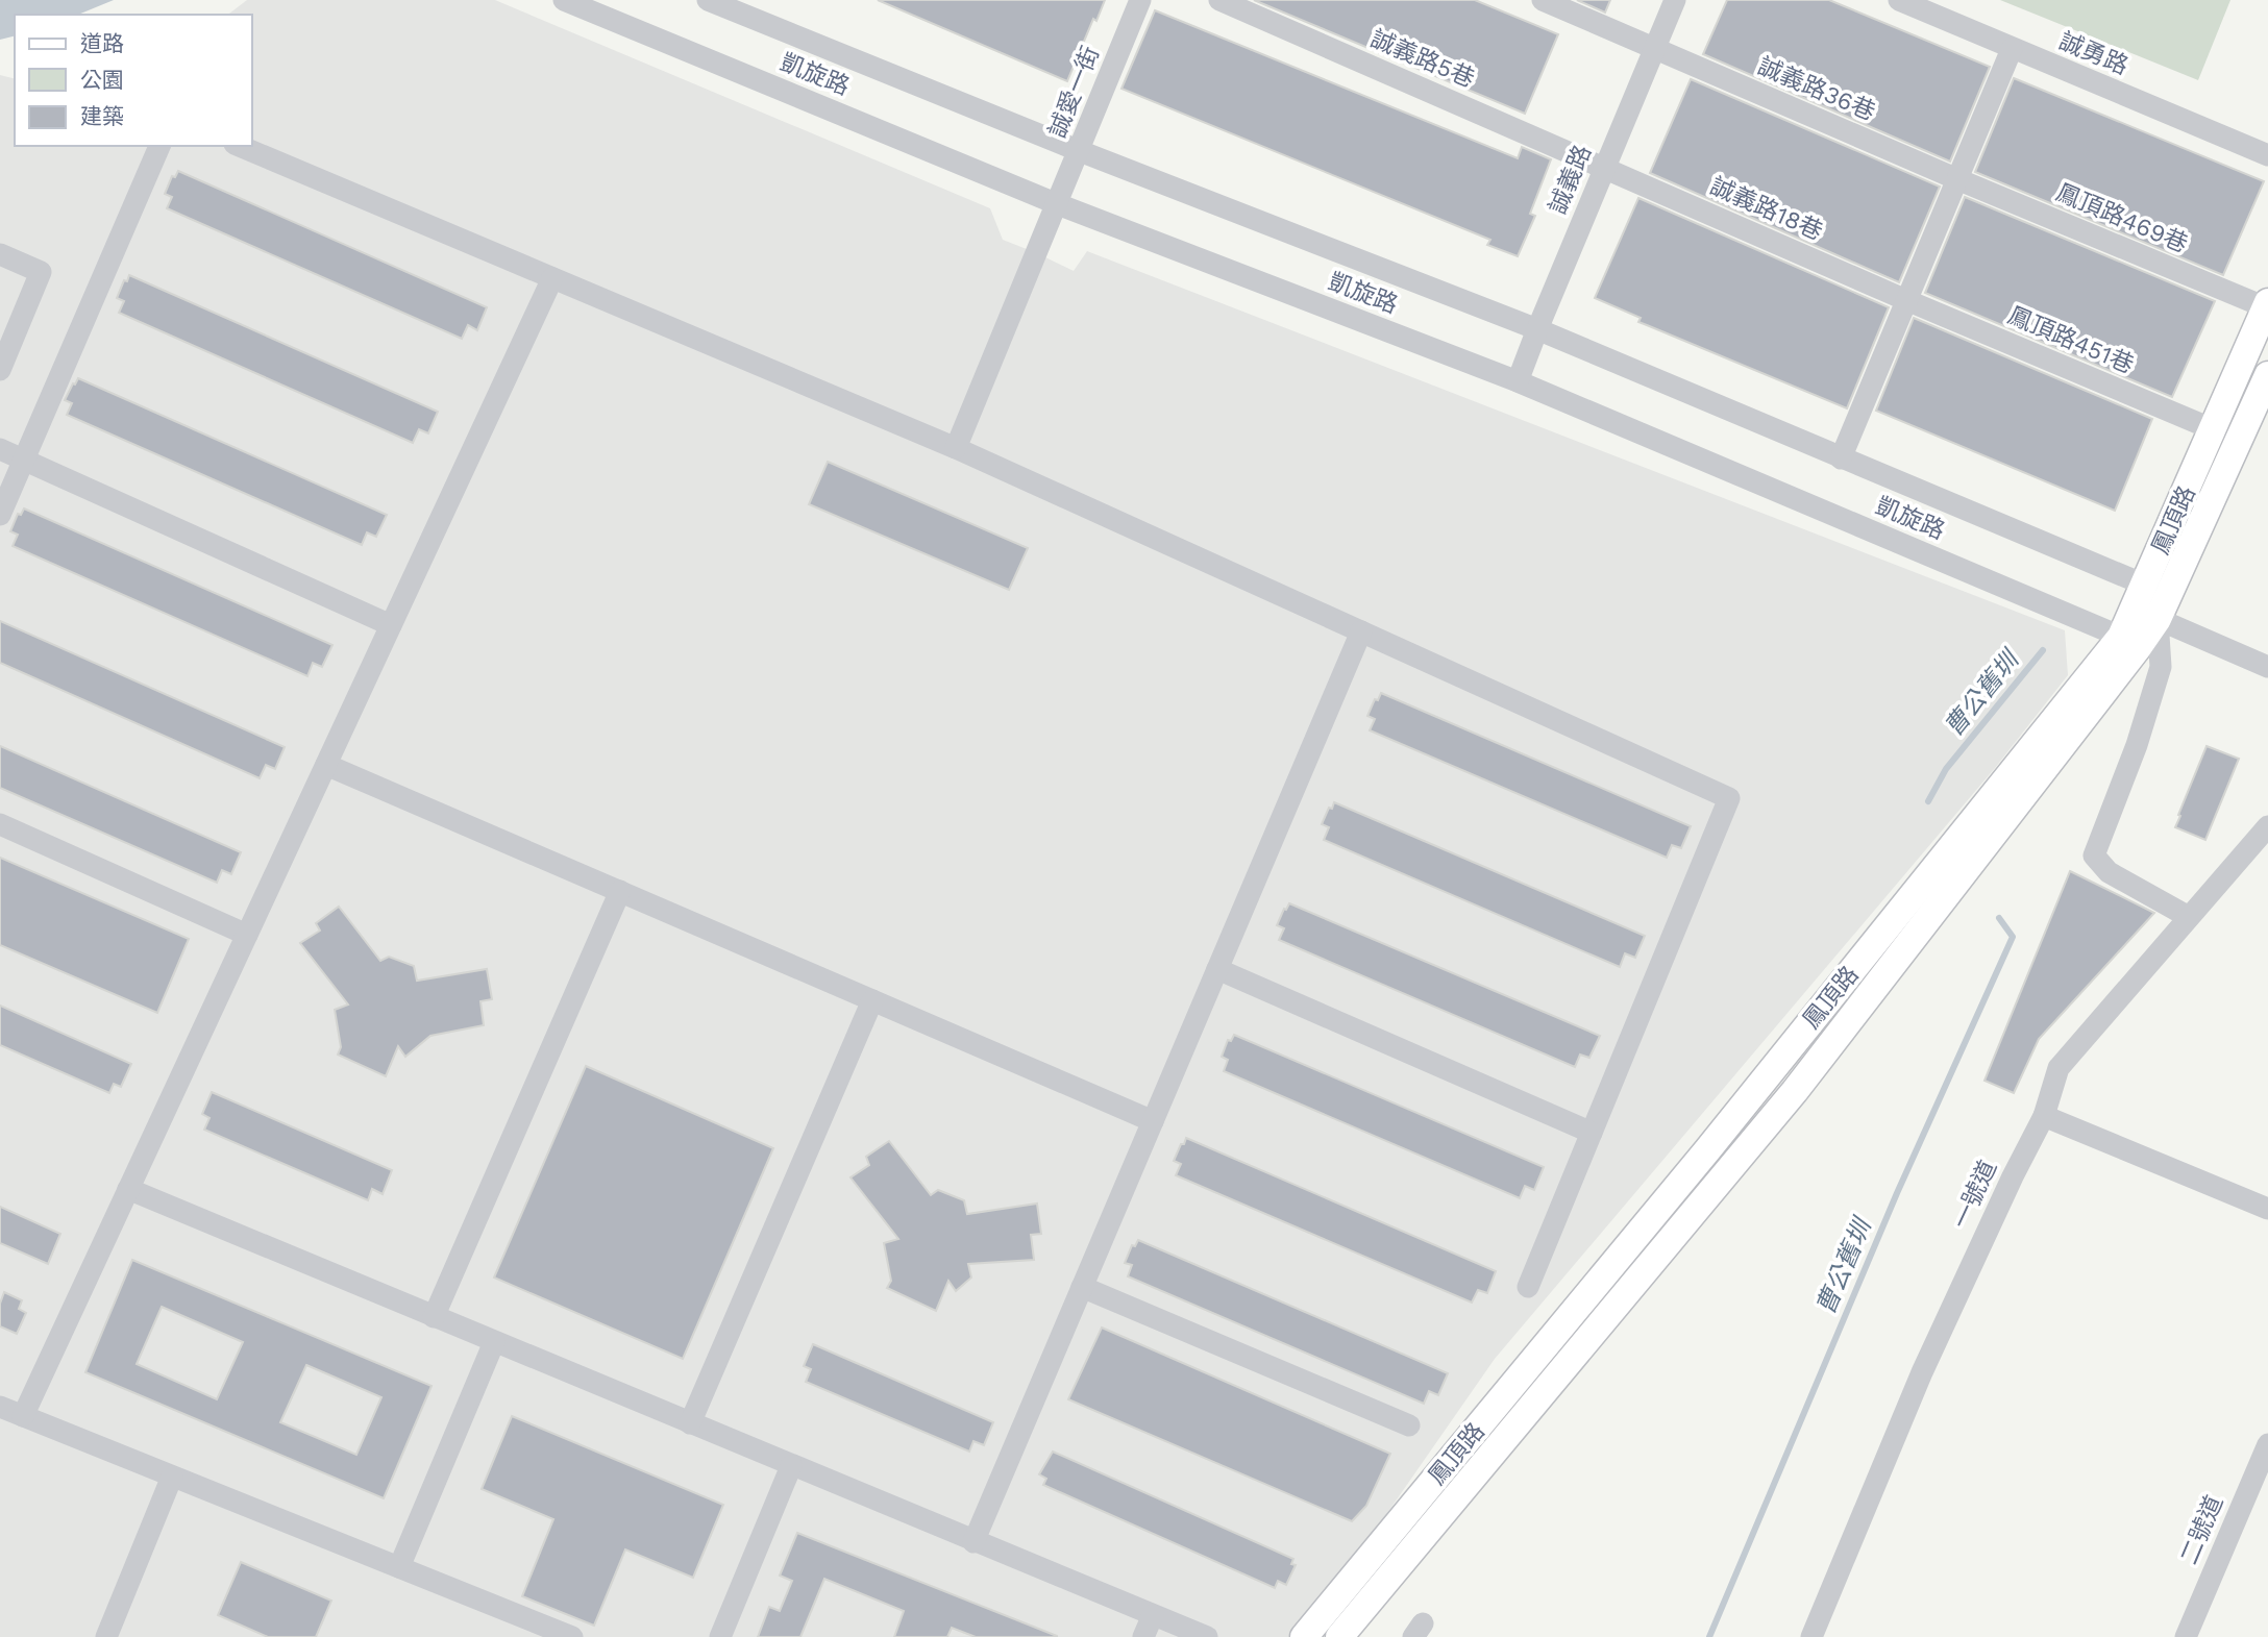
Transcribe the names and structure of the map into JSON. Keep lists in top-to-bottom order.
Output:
{
  "streets": {
    "main road": ["鳳頂路"],
    "street": [
      "誠勇路",
      "誠義路5巷",
      "凱旋路",
      "誠義路36巷",
      "誠愛一街",
      "誠義路",
      "誠義路18巷",
      "鳳頂路469巷",
      "鳳頂路451巷",
      "一號道",
      "二號道"
    ]
  },
  "crossings": [
    ["誠義路5巷", "誠義路"],
    ["誠義路5巷", "誠義路18巷"],
    ["凱旋路", "誠愛一街"],
    ["凱旋路", "誠義路"],
    ["凱旋路", "鳳頂路"],
    ["誠義路36巷", "誠義路"],
    ["誠義路36巷", "鳳頂路469巷"],
    ["誠義路", "誠義路18巷"],
    ["誠義路18巷", "鳳頂路451巷"],
    ["鳳頂路469巷", "鳳頂路"],
    ["鳳頂路451巷", "鳳頂路"]
  ],
  "water": ["曹公舊圳"],
  "legend": ["道路", "公園", "建築"]
}
